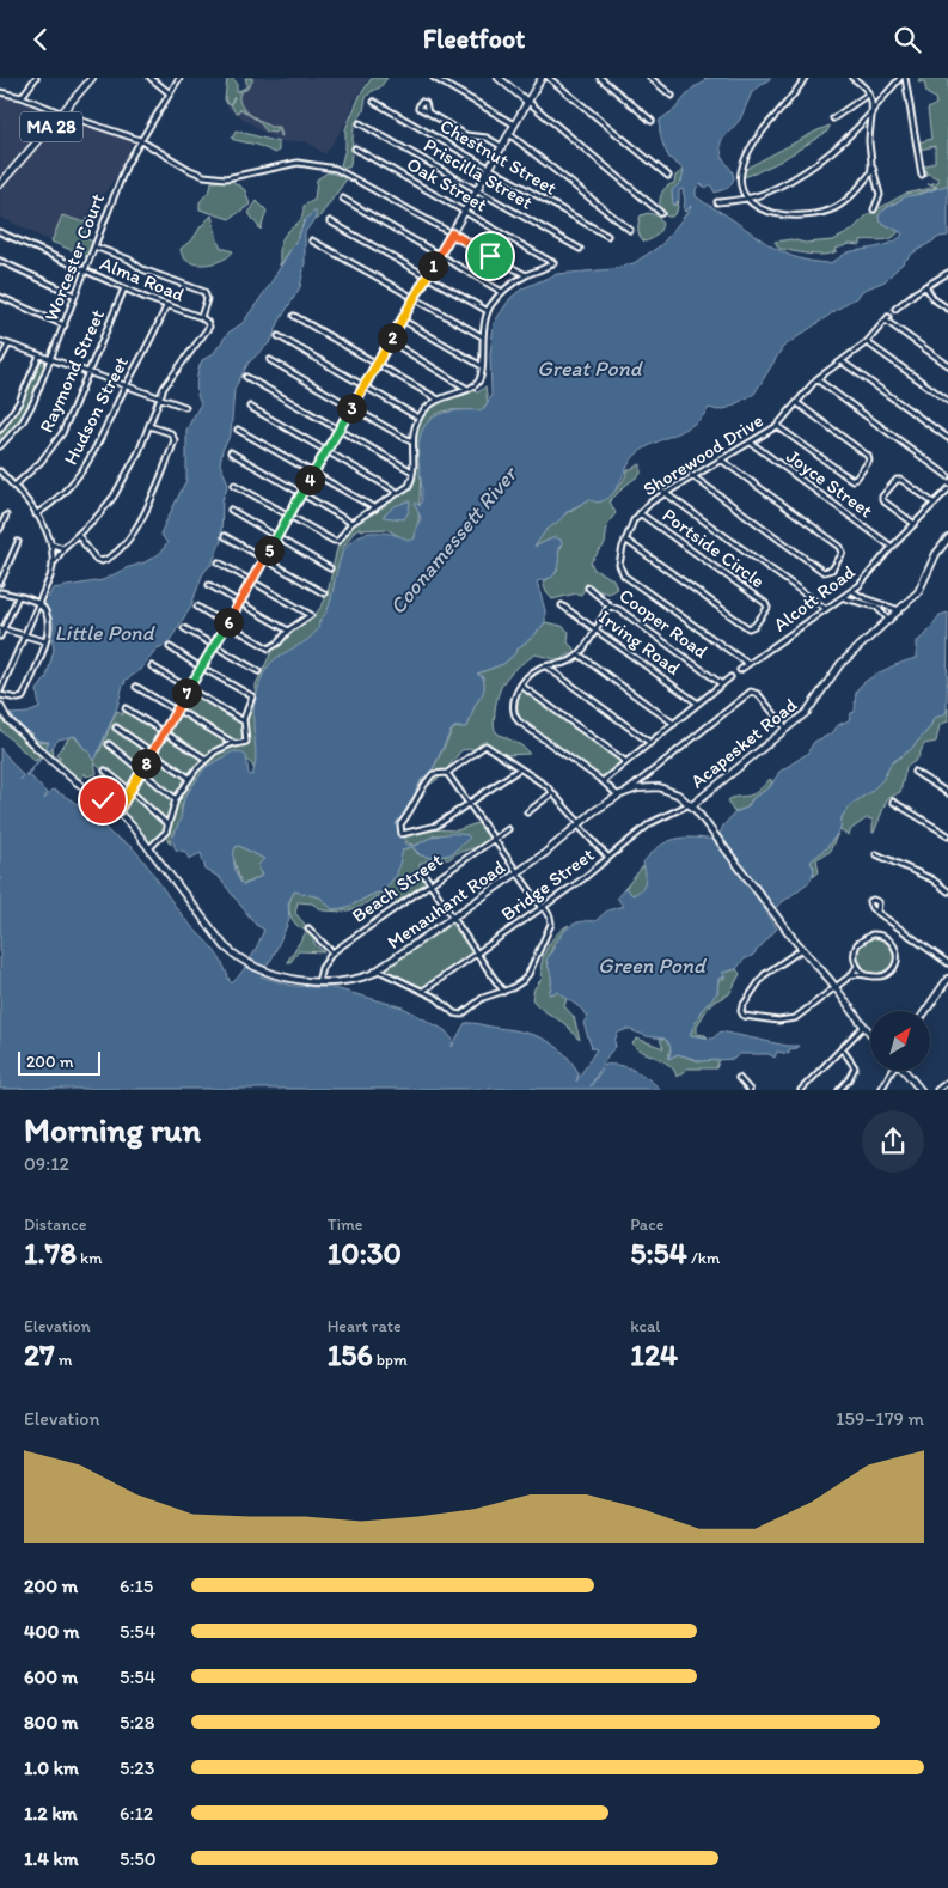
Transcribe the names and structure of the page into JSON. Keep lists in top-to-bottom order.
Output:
{
  "streets": {
    "main road": ["MA 28", "Acapesket Road", "Menauhant Road"],
    "street": [
      "Chestnut Street",
      "Priscilla Street",
      "Oak Street",
      "Worcester Court",
      "Alma Road",
      "Raymond Street",
      "Hudson Street",
      "Shorewood Drive",
      "Joyce Street",
      "Portside Circle",
      "Alcott Road",
      "Cooper Road",
      "Irving Road",
      "Bridge Street",
      "Beach Street"
    ]
  },
  "crossings": [
    ["Worcester Court", "Alma Road"],
    ["Alma Road", "Raymond Street"],
    ["Alma Road", "Hudson Street"],
    ["Shorewood Drive", "Joyce Street"],
    ["Shorewood Drive", "Portside Circle"],
    ["Shorewood Drive", "Alcott Road"],
    ["Joyce Street", "Alcott Road"],
    ["Acapesket Road", "Bridge Street"],
    ["Acapesket Road", "Menauhant Road"],
    ["Bridge Street", "Menauhant Road"],
    ["Beach Street", "Menauhant Road"]
  ],
  "water": [
    "Great Pond",
    "Coonamessett River",
    "Little Pond",
    "Green Pond"
  ],
  "scale_bar": "200 m",
  "north": "top right",
  "page": {
    "header": "Fleetfoot",
    "pins": [
      "1",
      "2",
      "3",
      "4",
      "5",
      "6",
      "7",
      "8"
    ],
    "scale": "200 m",
    "heading": ["Morning run", "09:12"],
    "stats": [
      ["Distance", "1.78 km"],
      ["Time", "10:30"],
      ["Pace", "5:54 /km"],
      ["Elevation", "27 m"],
      ["Heart rate", "156 bpm"],
      ["kcal", "124"]
    ],
    "chart": ["Elevation", "159–179 m"],
    "list": [
      {
        "name": "200 m",
        "note": "6:15"
      },
      {
        "name": "400 m",
        "note": "5:54"
      },
      {
        "name": "600 m",
        "note": "5:54"
      },
      {
        "name": "800 m",
        "note": "5:28"
      },
      {
        "name": "1.0 km",
        "note": "5:23"
      },
      {
        "name": "1.2 km",
        "note": "6:12"
      },
      {
        "name": "1.4 km",
        "note": "5:50"
      }
    ]
  }
}
